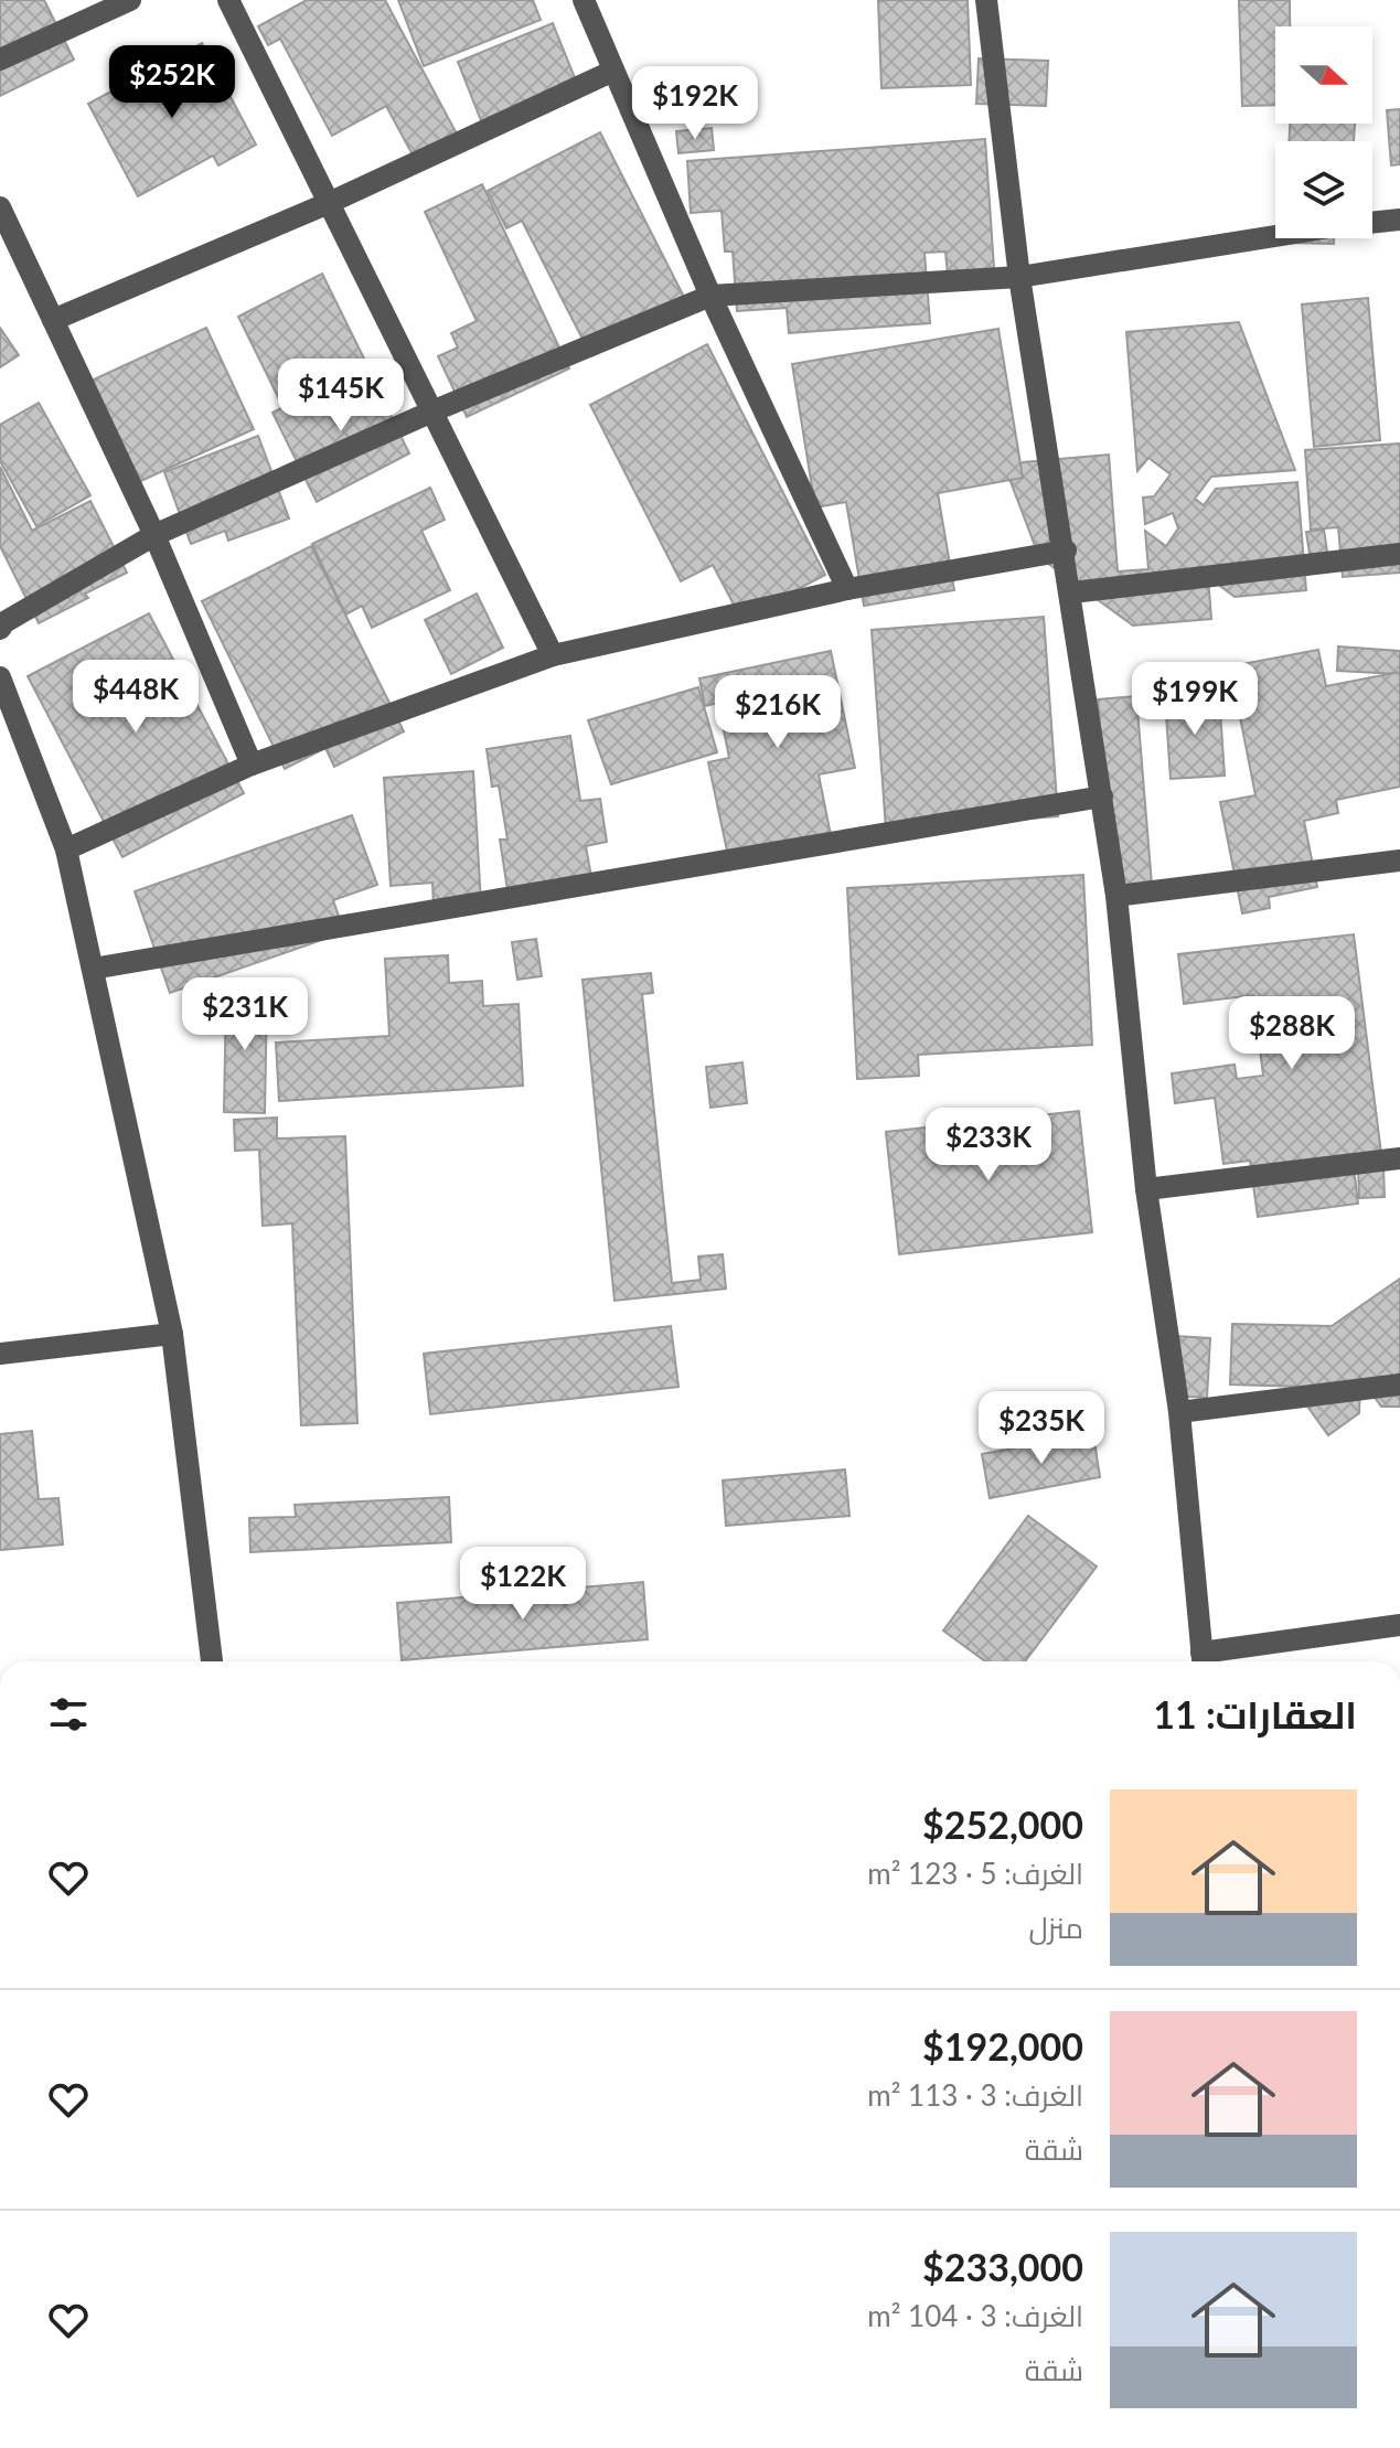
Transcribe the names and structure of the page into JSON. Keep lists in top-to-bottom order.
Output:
{
  "north": "right",
  "page": {
    "price": [
      "$252K",
      "$192K",
      "$145K",
      "$448K",
      "$199K",
      "$216K",
      "$231K",
      "$288K",
      "$233K",
      "$235K",
      "$122K"
    ],
    "heading": "العقارات: 11",
    "list": [
      {
        "name": "$252,000",
        "note": "الغرف: 5 · 123 m² · منزل"
      },
      {
        "name": "$192,000",
        "note": "الغرف: 3 · 113 m² · شقة"
      },
      {
        "name": "$233,000",
        "note": "الغرف: 3 · 104 m² · شقة"
      }
    ]
  }
}
